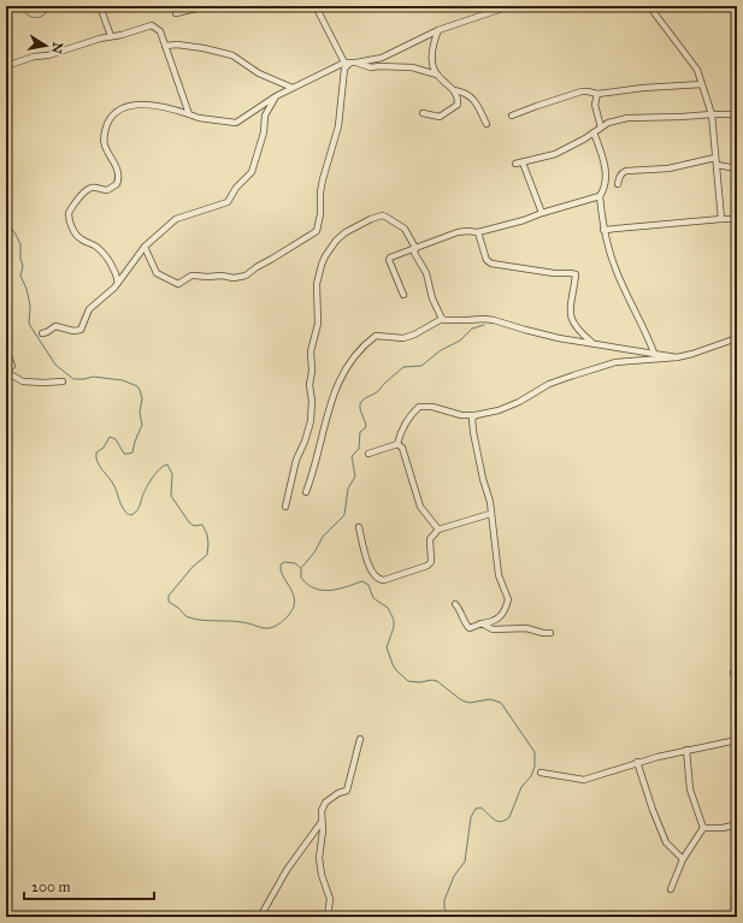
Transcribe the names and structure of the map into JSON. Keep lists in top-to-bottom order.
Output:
{
  "scale_bar": "200 m",
  "north": "right"
}
